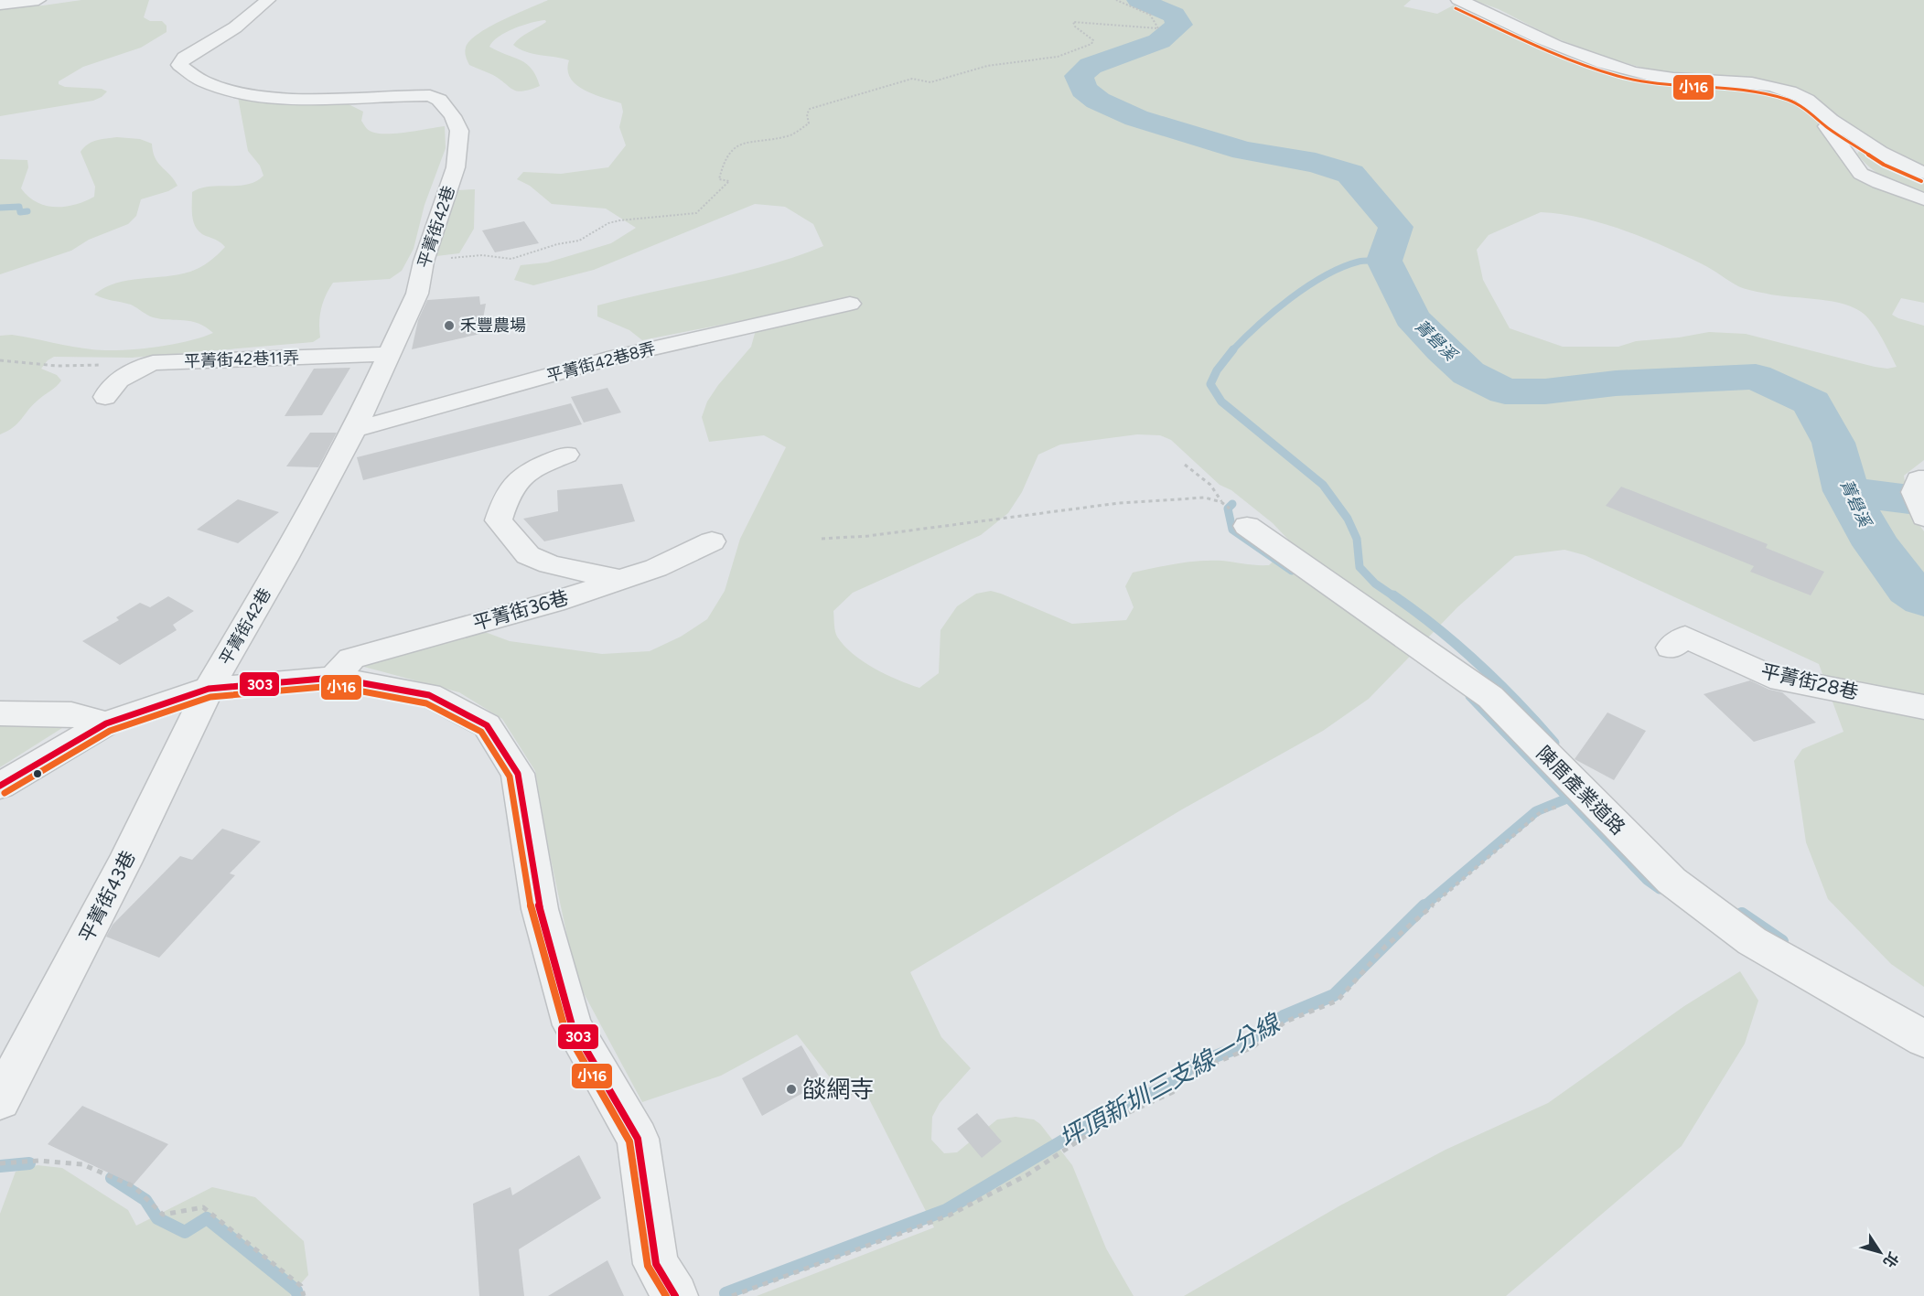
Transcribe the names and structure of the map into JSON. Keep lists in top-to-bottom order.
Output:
{
  "streets": {
    "street": [
      "平菁街42巷",
      "平菁街42巷11弄",
      "平菁街42巷8弄",
      "平菁街36巷",
      "平菁街28巷",
      "陳厝產業道路",
      "平菁街43巷"
    ]
  },
  "crossings": [
    ["平菁街42巷", "平菁街42巷11弄"],
    ["平菁街42巷", "平菁街42巷8弄"],
    ["平菁街42巷", "平菁街43巷"]
  ],
  "water": ["菁礐溪", "坪頂新圳三支線一分線"],
  "places": ["禾豐農場", "燄網寺"],
  "lines": ["transit line 小16", "transit line 303"],
  "north": "bottom right"
}
